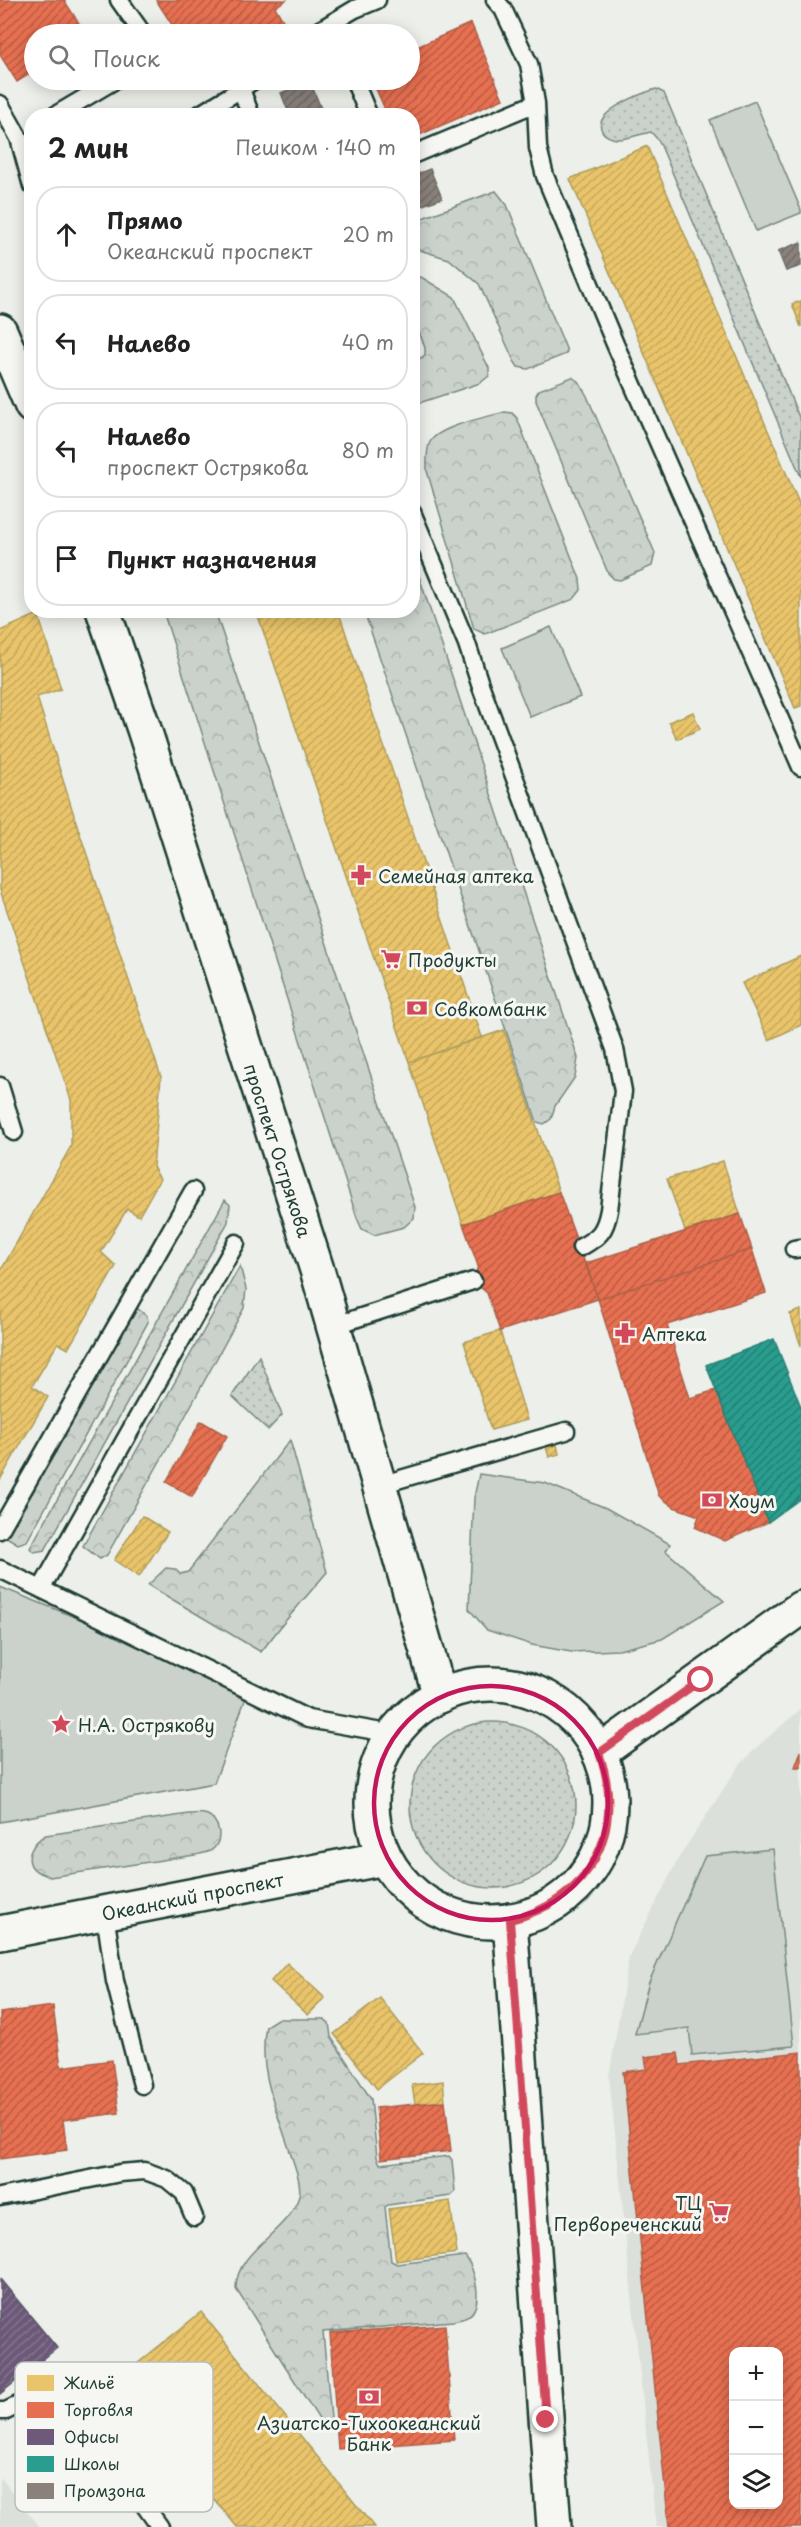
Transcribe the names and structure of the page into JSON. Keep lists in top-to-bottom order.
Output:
{
  "streets": {
    "main road": ["проспект Острякова", "Океанский проспект"]
  },
  "places": {
    "pharmacy": ["Семейная аптека", "Аптека"],
    "supermarket": ["Продукты", "ТЦ Первореченский"],
    "bank": ["Совкомбанк", "Хоум", "Азиатско-Тихоокеанский Банк"],
    "place": ["Н.А. Острякову"]
  },
  "legend": [
    "Жильё",
    "Торговля",
    "Офисы",
    "Школы",
    "Промзона"
  ],
  "page": {
    "search": "Поиск",
    "heading": ["2 мин", "Пешком · 140 m"],
    "list": [
      ["Прямо", "Океанский проспект", "20 m"],
      ["Налево", "40 m"],
      ["Налево", "проспект Острякова", "80 m"],
      "Пункт назначения"
    ],
    "map_buttons": ["+", "−"]
  }
}
